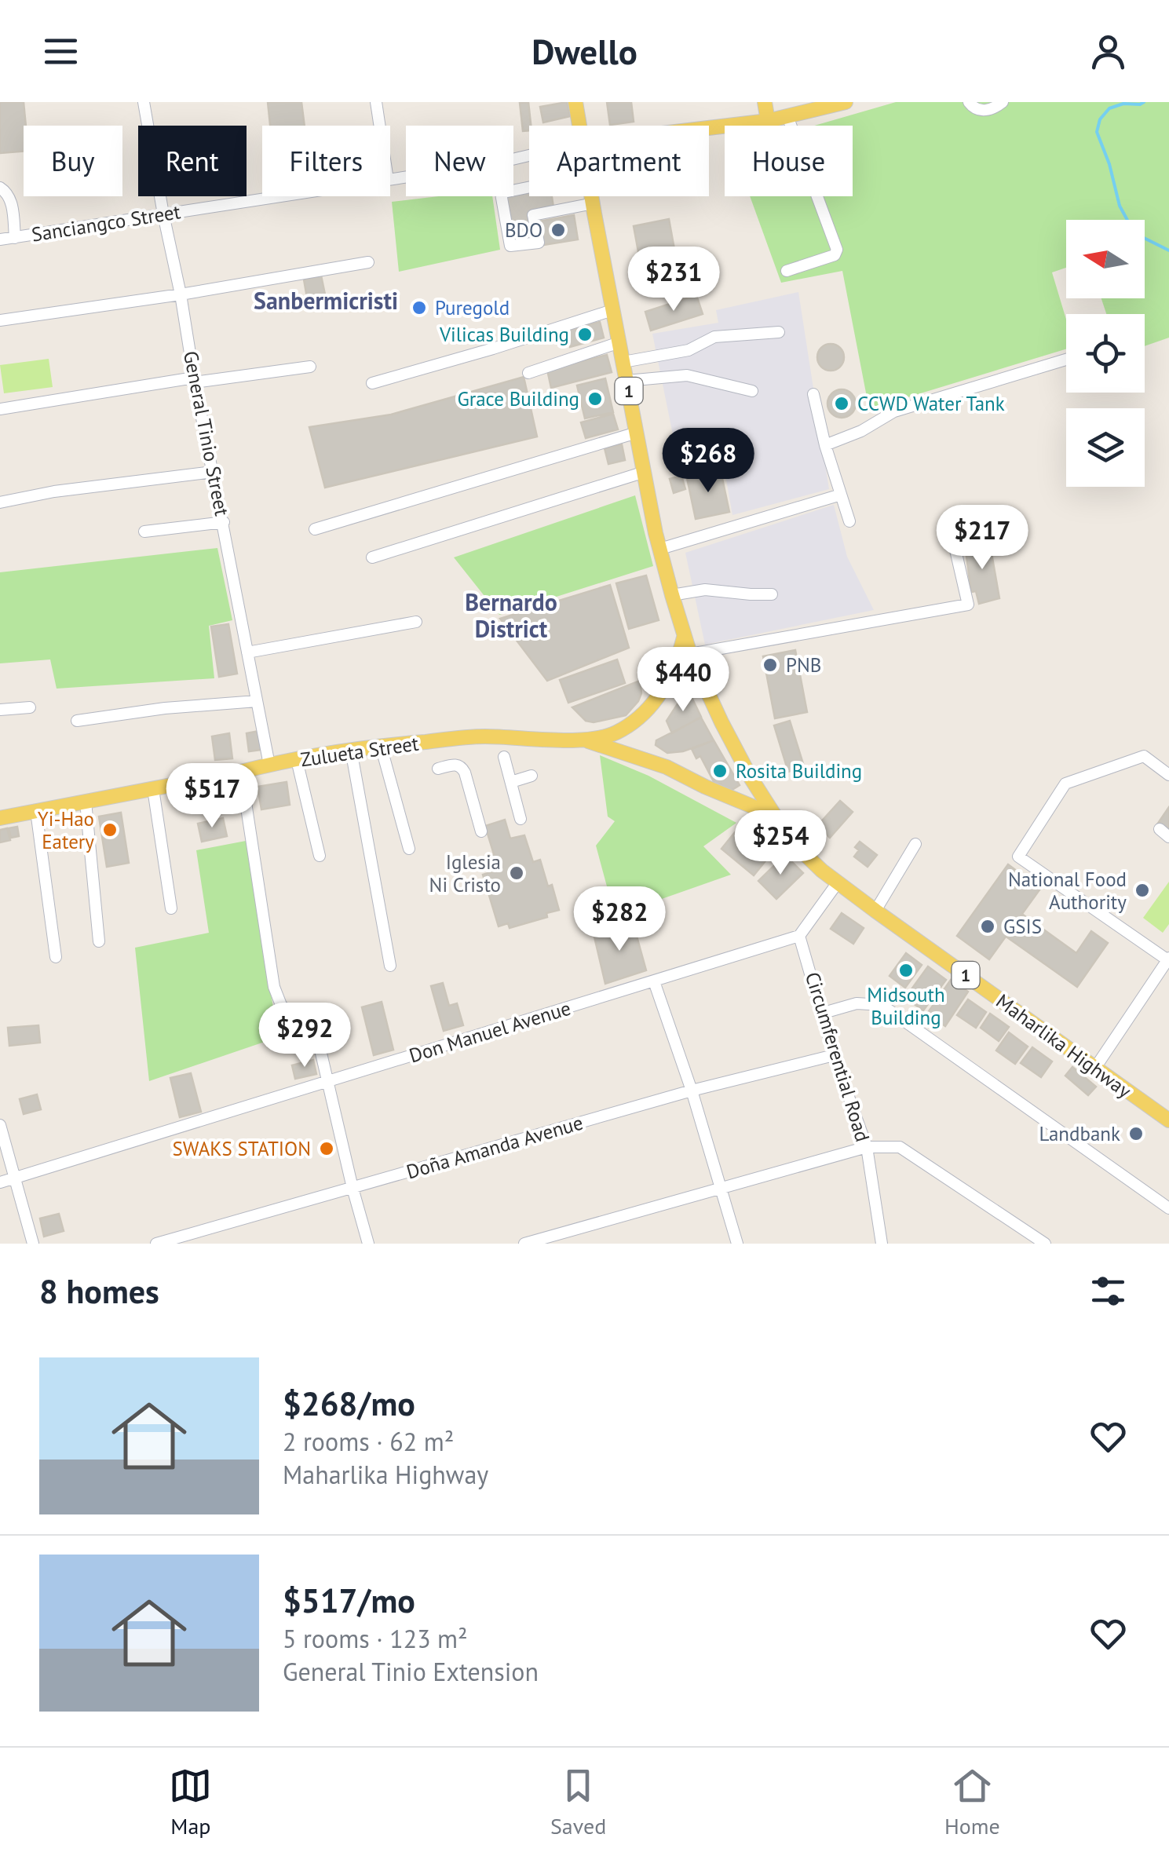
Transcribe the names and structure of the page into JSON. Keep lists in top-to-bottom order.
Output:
{
  "streets": {
    "main road": ["1", "Zulueta Street", "Maharlika Highway"],
    "street": [
      "Sanciangco Street",
      "General Tinio Street",
      "Don Manuel Avenue",
      "Circumferential Road",
      "Doña Amanda Avenue"
    ]
  },
  "crossings": [
    ["Sanciangco Street", "General Tinio Street"],
    ["General Tinio Street", "Zulueta Street"],
    ["Zulueta Street", "Maharlika Highway"],
    ["Don Manuel Avenue", "Circumferential Road"],
    ["Circumferential Road", "Doña Amanda Avenue"]
  ],
  "districts": ["Sanbermicristi", "Bernardo District"],
  "places": [
    "BDO",
    "Puregold",
    "Vilicas Building",
    "Grace Building",
    "CCWD Water Tank",
    "PNB",
    "Rosita Building",
    "Yi-Hao Eatery",
    "Iglesia Ni Cristo",
    "National Food Authority",
    "GSIS",
    "Midsouth Building",
    "Landbank",
    "SWAKS STATION"
  ],
  "north": "left",
  "page": {
    "header": "Dwello",
    "chip": [
      "Buy",
      "Rent",
      "Filters",
      "New",
      "Apartment",
      "House"
    ],
    "price": [
      "$231",
      "$268",
      "$217",
      "$440",
      "$517",
      "$254",
      "$282",
      "$292"
    ],
    "heading": "8 homes",
    "list": [
      {
        "name": "$268/mo",
        "note": "2 rooms · 62 m² · Maharlika Highway"
      },
      {
        "name": "$517/mo",
        "note": "5 rooms · 123 m² · General Tinio Extension"
      }
    ],
    "tabs": ["Map", "Saved", "Home"]
  }
}
